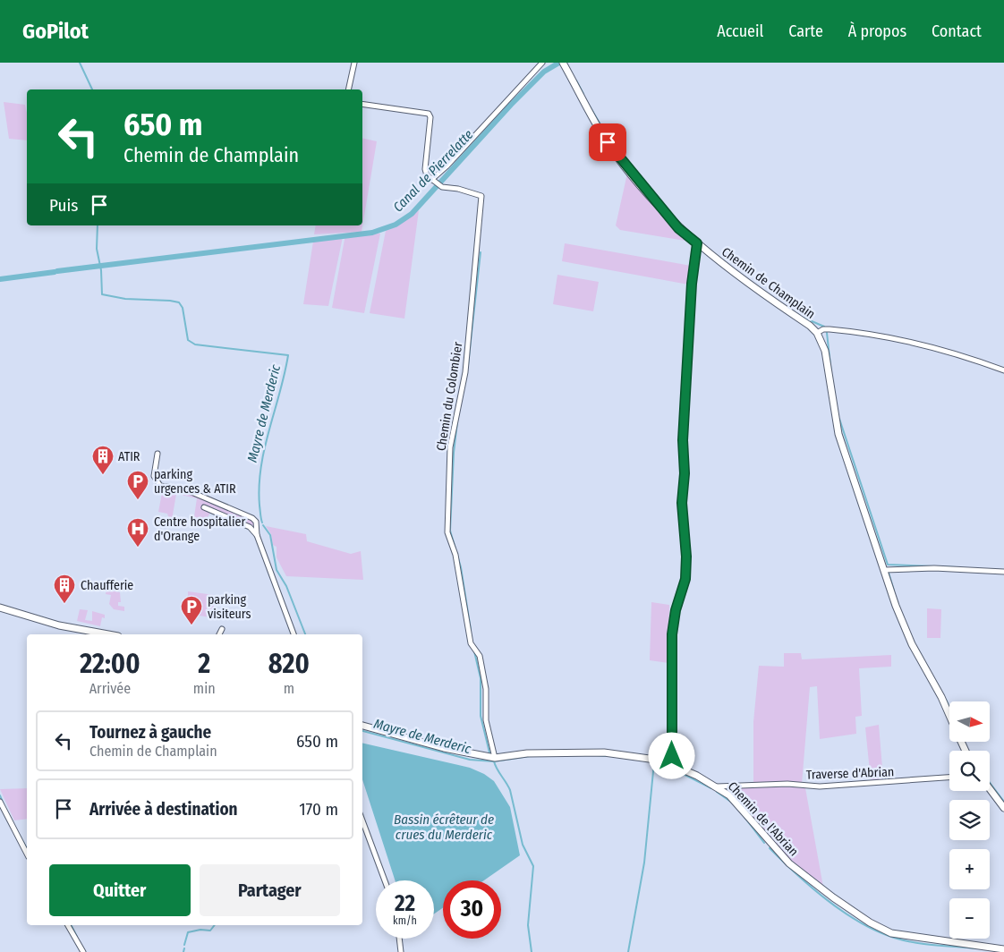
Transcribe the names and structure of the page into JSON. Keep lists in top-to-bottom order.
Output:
{
  "streets": {
    "street": [
      "Chemin de Champlain",
      "Chemin du Colombier",
      "Traverse d'Abrian",
      "Chemin de l'Abrian"
    ]
  },
  "crossings": [
    ["Chemin du Colombier", "Chemin de l'Abrian"],
    ["Traverse d'Abrian", "Chemin de l'Abrian"]
  ],
  "water": ["Canal de Pierrelatte", "Mayre de Merderic", "Bassin écrêteur de crues du Merderic"],
  "places": {
    "building": ["ATIR", "Chaufferie"],
    "parking": ["parking urgences & ATIR", "parking visiteurs"],
    "hospital": ["Centre hospitalier d'Orange"]
  },
  "north": "right",
  "page": {
    "header": "GoPilot",
    "nav": [
      "Accueil",
      "Carte",
      "À propos",
      "Contact"
    ],
    "turn": ["650 m", "Chemin de Champlain"],
    "then": "Puis",
    "eta": [
      "22:00",
      "Arrivée",
      "2",
      "min",
      "820",
      "m"
    ],
    "map_buttons": ["+", "−"],
    "list": [
      {
        "name": "Tournez à gauche",
        "note": "Chemin de Champlain",
        "value": "650 m"
      },
      {
        "name": "Arrivée à destination",
        "value": "170 m"
      }
    ],
    "buttons": ["Quitter", "Partager"],
    "speed": "22 km/h",
    "limit": "30"
  }
}
